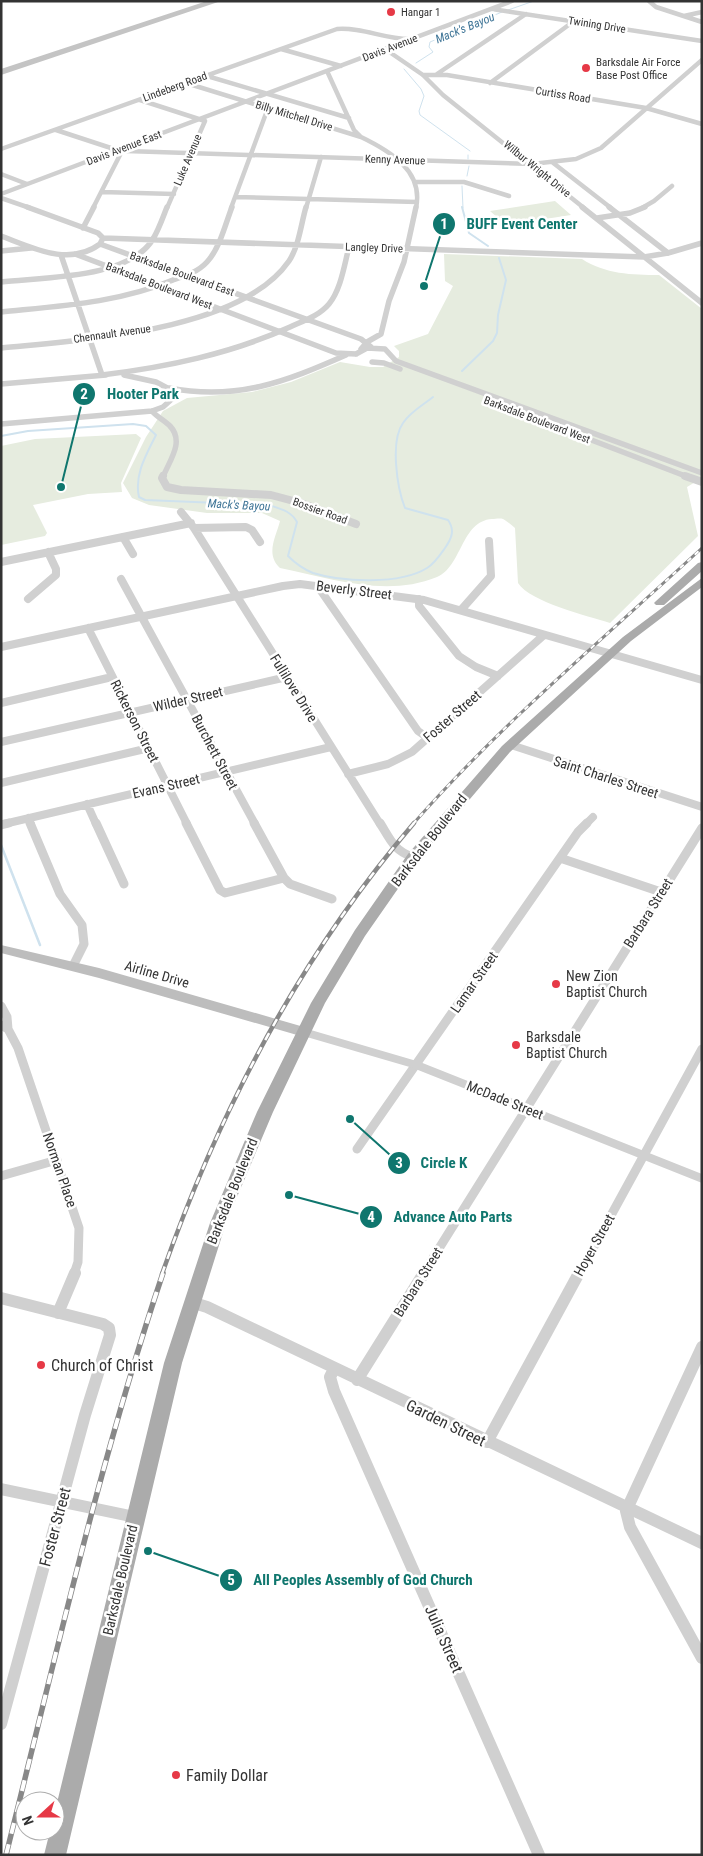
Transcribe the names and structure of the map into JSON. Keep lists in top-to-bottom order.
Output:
{
  "streets": {
    "main road": ["Barksdale Boulevard", "Airline Drive"],
    "street": [
      "Twining Drive",
      "Davis Avenue",
      "Lindeberg Road",
      "Curtiss Road",
      "Billy Mitchell Drive",
      "Davis Avenue East",
      "Luke Avenue",
      "Kenny Avenue",
      "Wilbur Wright Drive",
      "Langley Drive",
      "Barksdale Boulevard East",
      "Barksdale Boulevard West",
      "Chennault Avenue",
      "Bossier Road",
      "Beverly Street",
      "Fullilove Drive",
      "Wilder Street",
      "Foster Street",
      "Rickerson Street",
      "Burchett Street",
      "Saint Charles Street",
      "Evans Street",
      "Barbara Street",
      "Lamar Street",
      "McDade Street",
      "Norman Place",
      "Hoyer Street",
      "Garden Street",
      "Julia Street"
    ]
  },
  "crossings": [
    ["Twining Drive", "Davis Avenue"],
    ["Davis Avenue", "Davis Avenue East"],
    ["Davis Avenue", "Wilbur Wright Drive"],
    ["Lindeberg Road", "Billy Mitchell Drive"],
    ["Lindeberg Road", "Luke Avenue"],
    ["Lindeberg Road", "Kenny Avenue"],
    ["Curtiss Road", "Kenny Avenue"],
    ["Curtiss Road", "Wilbur Wright Drive"],
    ["Billy Mitchell Drive", "Davis Avenue East"],
    ["Billy Mitchell Drive", "Kenny Avenue"],
    ["Davis Avenue East", "Luke Avenue"],
    ["Davis Avenue East", "Kenny Avenue"],
    ["Luke Avenue", "Kenny Avenue"],
    ["Luke Avenue", "Langley Drive"],
    ["Luke Avenue", "Barksdale Boulevard East"],
    ["Luke Avenue", "Barksdale Boulevard West"],
    ["Kenny Avenue", "Wilbur Wright Drive"],
    ["Wilbur Wright Drive", "Langley Drive"],
    ["Langley Drive", "Barksdale Boulevard East"],
    ["Barksdale Boulevard West", "Chennault Avenue"],
    ["Beverly Street", "Fullilove Drive"],
    ["Beverly Street", "Foster Street"],
    ["Beverly Street", "Rickerson Street"],
    ["Beverly Street", "Burchett Street"],
    ["Beverly Street", "Barksdale Boulevard"],
    ["Fullilove Drive", "Wilder Street"],
    ["Fullilove Drive", "Foster Street"],
    ["Fullilove Drive", "Evans Street"],
    ["Fullilove Drive", "Barksdale Boulevard"],
    ["Wilder Street", "Rickerson Street"],
    ["Wilder Street", "Burchett Street"],
    ["Rickerson Street", "Burchett Street"],
    ["Rickerson Street", "Evans Street"],
    ["Burchett Street", "Evans Street"],
    ["Saint Charles Street", "Barksdale Boulevard"],
    ["Barksdale Boulevard", "Airline Drive"],
    ["Barksdale Boulevard", "McDade Street"],
    ["Barksdale Boulevard", "Garden Street"],
    ["Barbara Street", "McDade Street"],
    ["Barbara Street", "Garden Street"],
    ["Airline Drive", "McDade Street"],
    ["Lamar Street", "McDade Street"],
    ["McDade Street", "Hoyer Street"],
    ["Hoyer Street", "Garden Street"],
    ["Garden Street", "Julia Street"]
  ],
  "water": ["Mack's Bayou"],
  "places": [
    "Hangar 1",
    "Barksdale Air Force Base Post Office",
    "BUFF Event Center",
    "Hooter Park",
    "New Zion Baptist Church",
    "Barksdale Baptist Church",
    "Circle K",
    "Advance Auto Parts",
    "Church of Christ",
    "All Peoples Assembly of God Church",
    "Family Dollar"
  ],
  "north": "left"
}
